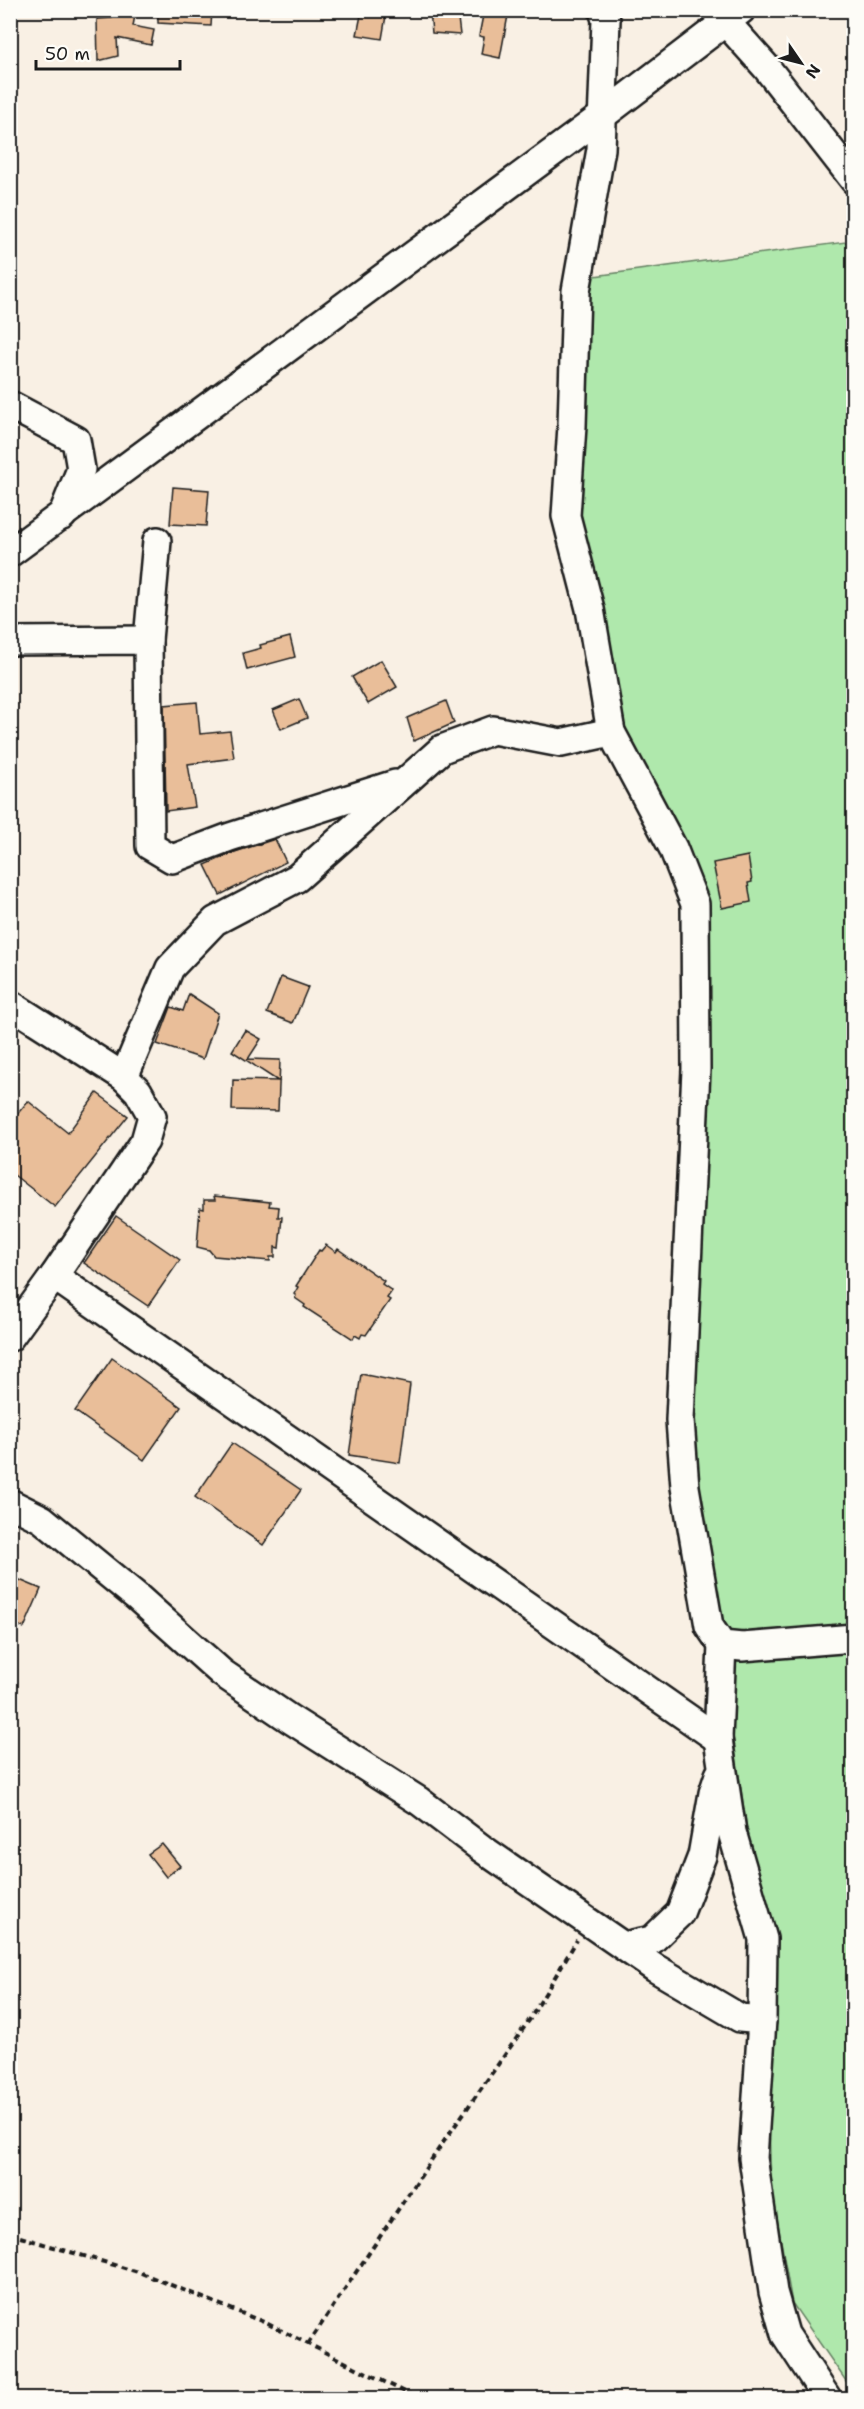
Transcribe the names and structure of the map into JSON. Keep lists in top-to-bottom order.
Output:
{
  "scale_bar": "50 m",
  "north": "bottom right"
}
